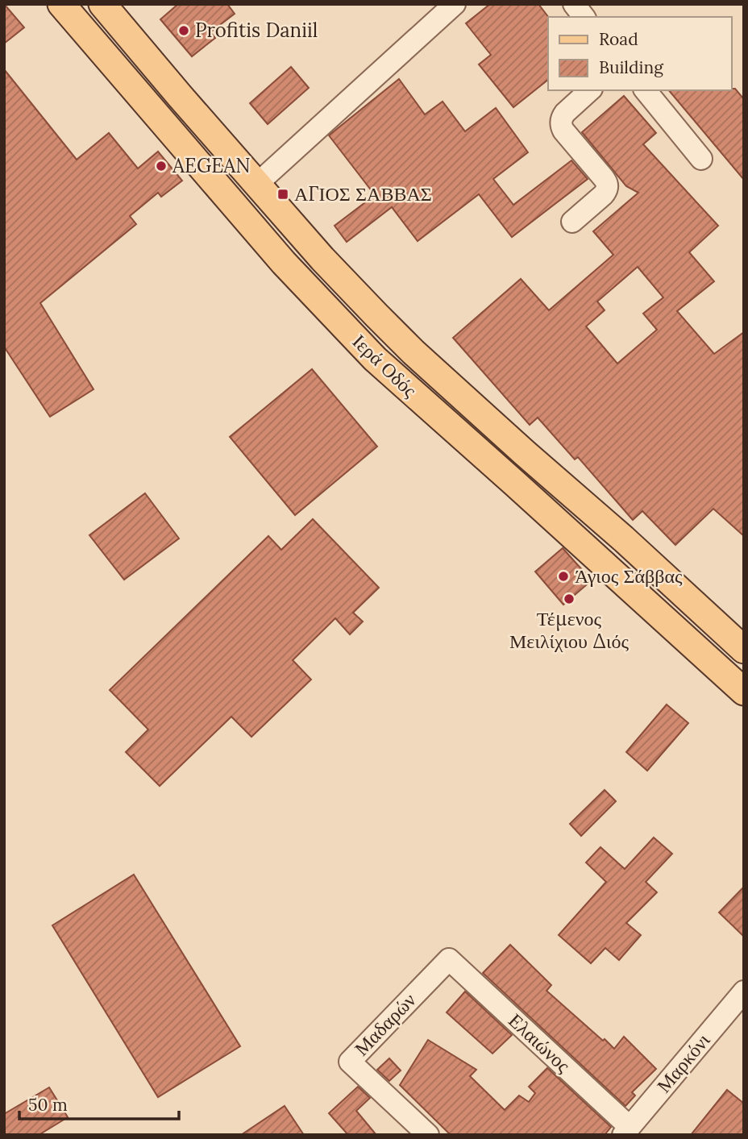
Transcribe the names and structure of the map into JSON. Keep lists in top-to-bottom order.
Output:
{
  "streets": {
    "main road": ["Ιερά Οδός"],
    "street": ["Μαδαρών", "Ελαιώνος", "Μαρκόνι"]
  },
  "crossings": [
    ["Μαδαρών", "Ελαιώνος"],
    ["Ελαιώνος", "Μαρκόνι"]
  ],
  "places": {
    "other": [
      "Profitis Daniil",
      "AEGEAN",
      "Άγιος Σάββας",
      "Τέμενος Μειλίχιου Διός"
    ],
    "transit": ["ΑΓΙΟΣ ΣΑΒΒΑΣ"]
  },
  "legend": ["Road", "Building"],
  "scale_bar": "50 m"
}
